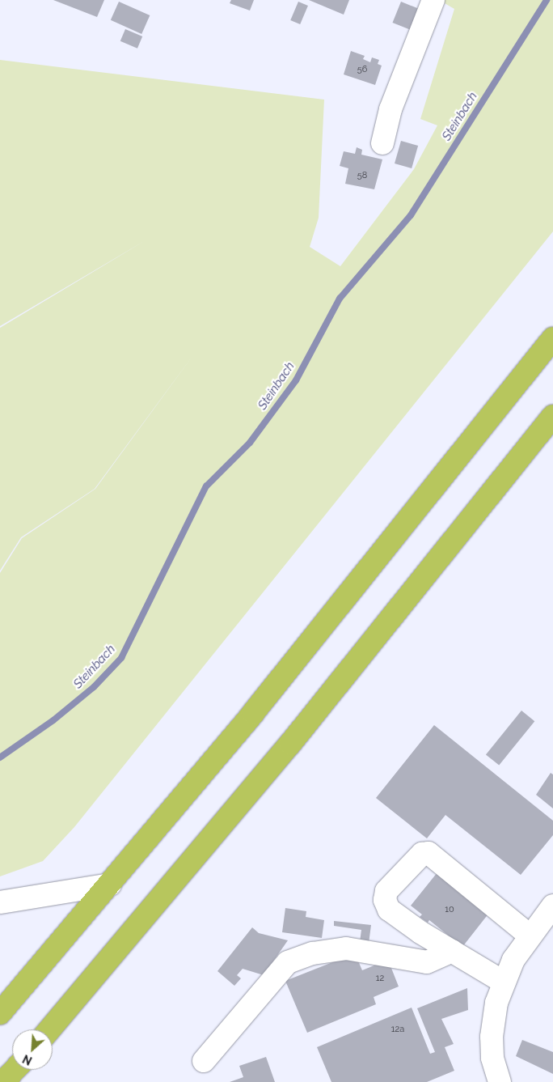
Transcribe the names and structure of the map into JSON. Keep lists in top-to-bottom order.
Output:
{
  "water": ["Steinbach"],
  "house_numbers": [
    "56",
    "58",
    "10",
    "12",
    "12a"
  ],
  "north": "bottom left"
}
